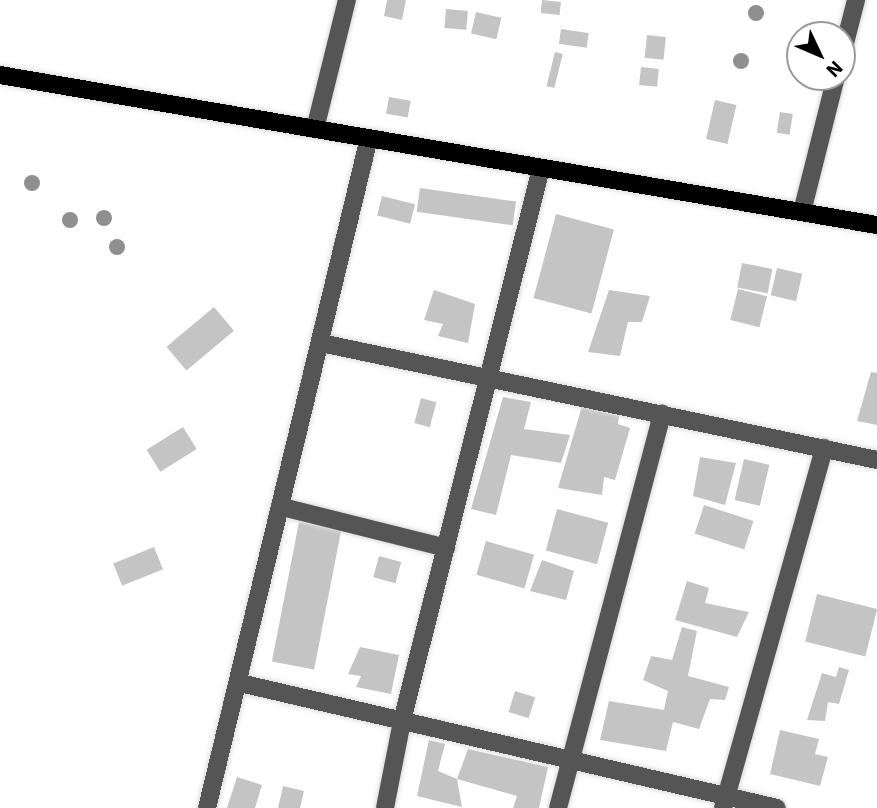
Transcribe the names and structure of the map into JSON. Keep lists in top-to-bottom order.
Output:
{
  "north": "bottom right"
}
